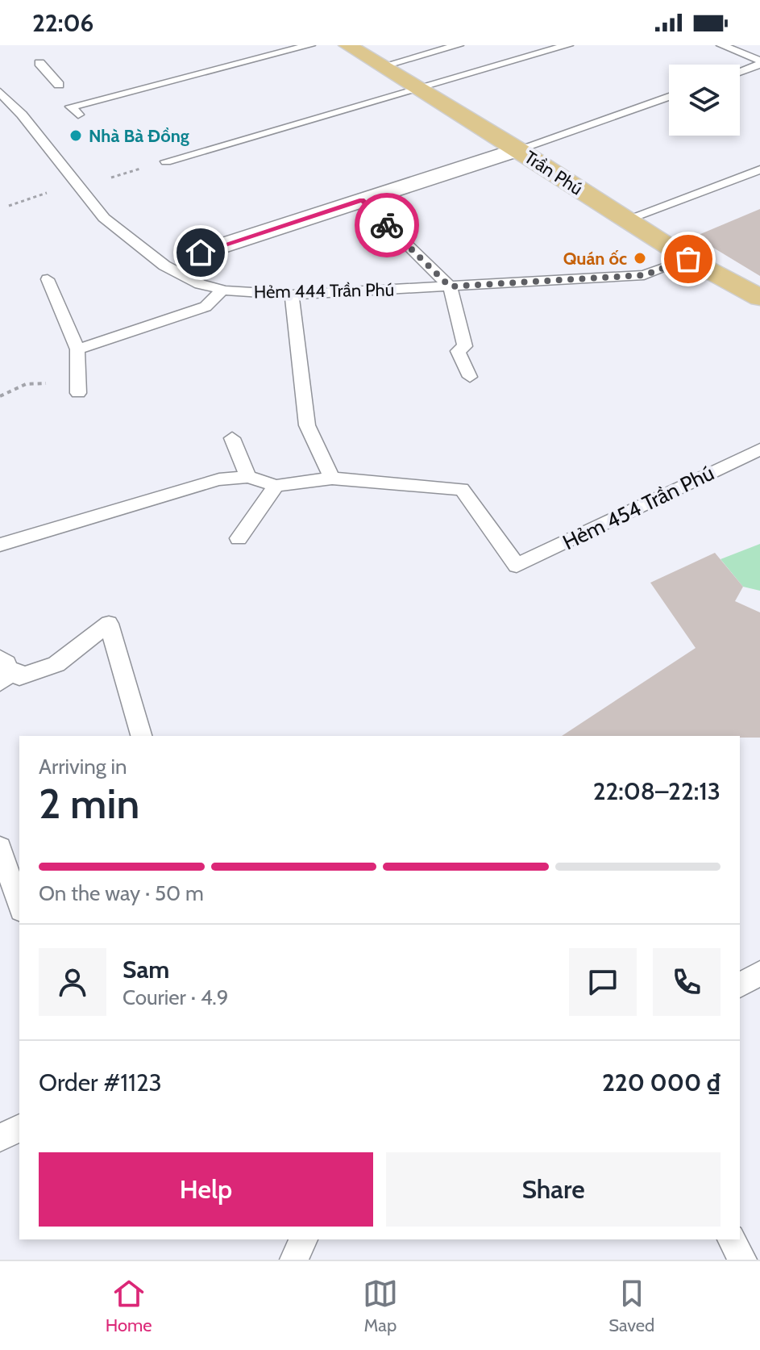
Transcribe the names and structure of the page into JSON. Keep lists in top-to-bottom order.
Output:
{
  "streets": {
    "main road": ["Trần Phú"],
    "lane": ["Hẻm 444 Trần Phú", "Hẻm 454 Trần Phú"]
  },
  "crossings": [
    ["Trần Phú", "Hẻm 444 Trần Phú"]
  ],
  "places": ["Nhà Bà Đồng", "Quán ốc"],
  "page": {
    "status": "22:06",
    "heading": ["2 min", "Arriving in", "22:08–22:13"],
    "panel": [
      "Sam",
      "Courier · 4.9",
      "Order #1123",
      "220 000 ₫"
    ],
    "bar": "On the way · 50 m",
    "buttons": ["Help", "Share"],
    "tabs": ["Home", "Map", "Saved"]
  }
}
